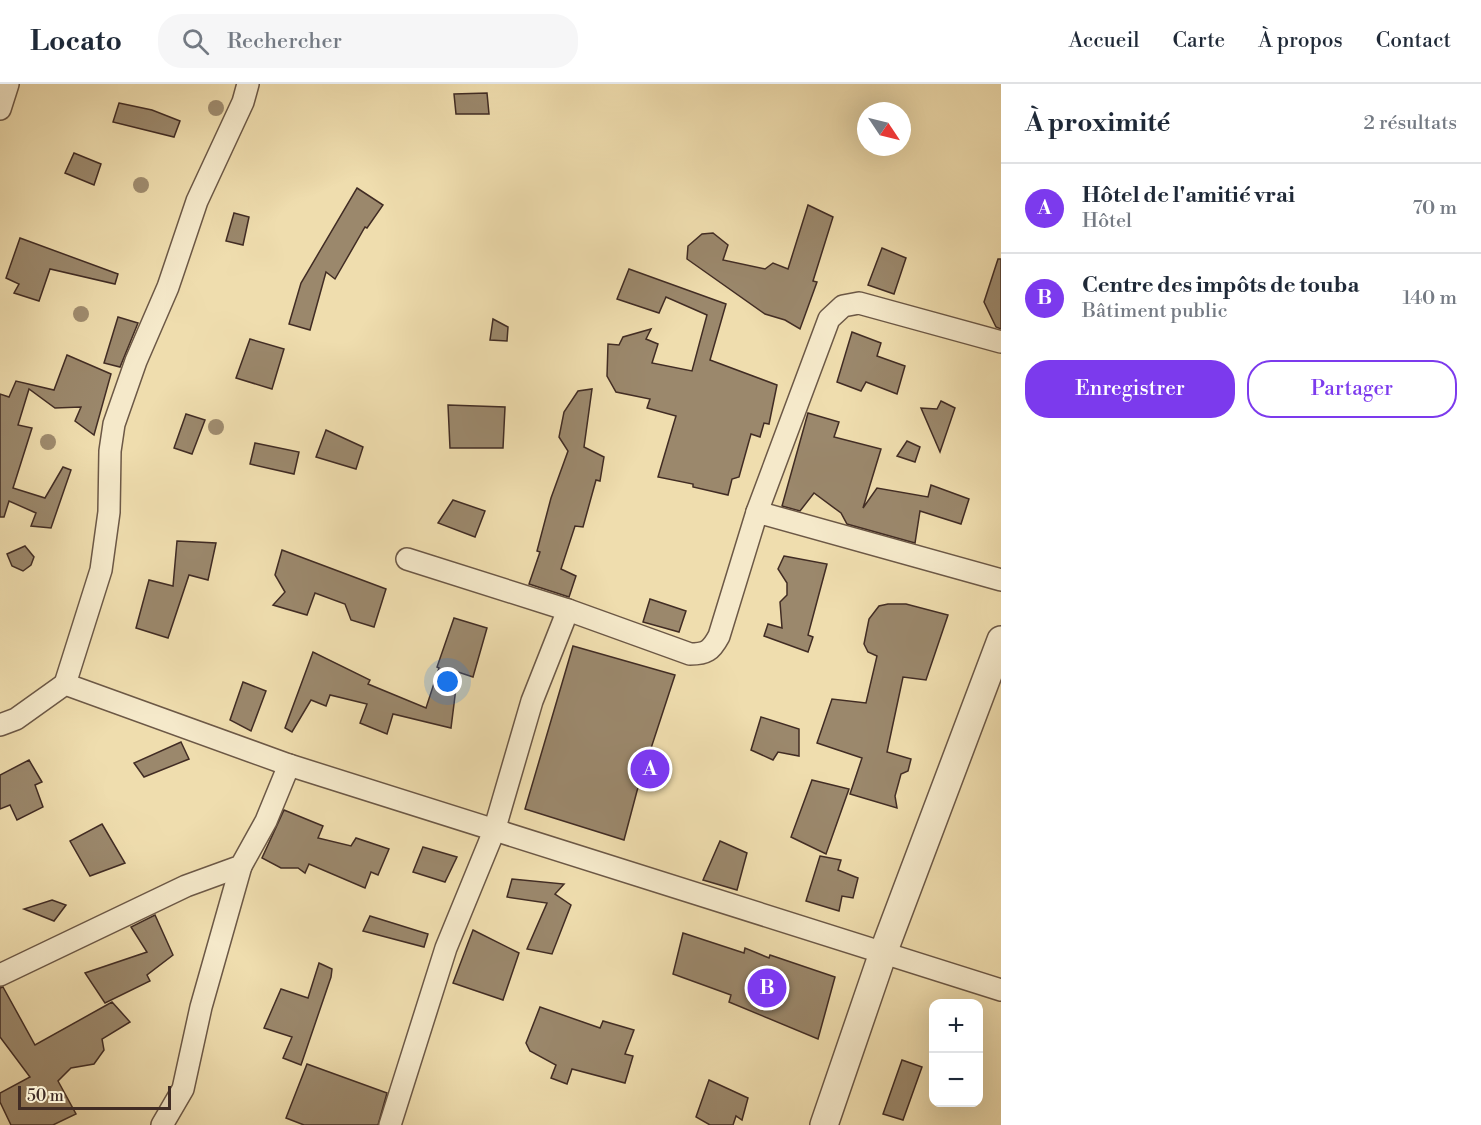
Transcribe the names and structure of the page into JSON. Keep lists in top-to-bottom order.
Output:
{
  "scale_bar": "50 m",
  "north": "bottom right",
  "page": {
    "header": "Locato",
    "search": "Rechercher",
    "nav": [
      "Accueil",
      "Carte",
      "À propos",
      "Contact"
    ],
    "heading": ["À proximité", "2 résultats"],
    "list": [
      {
        "mark": "A",
        "name": "Hôtel de l'amitié vrai",
        "note": "Hôtel",
        "value": "70 m"
      },
      {
        "mark": "B",
        "name": "Centre des impôts de touba",
        "note": "Bâtiment public",
        "value": "140 m"
      }
    ],
    "buttons": ["Enregistrer", "Partager"],
    "pins": ["A", "B"],
    "map_buttons": ["+", "−"],
    "scale": "50 m"
  }
}
